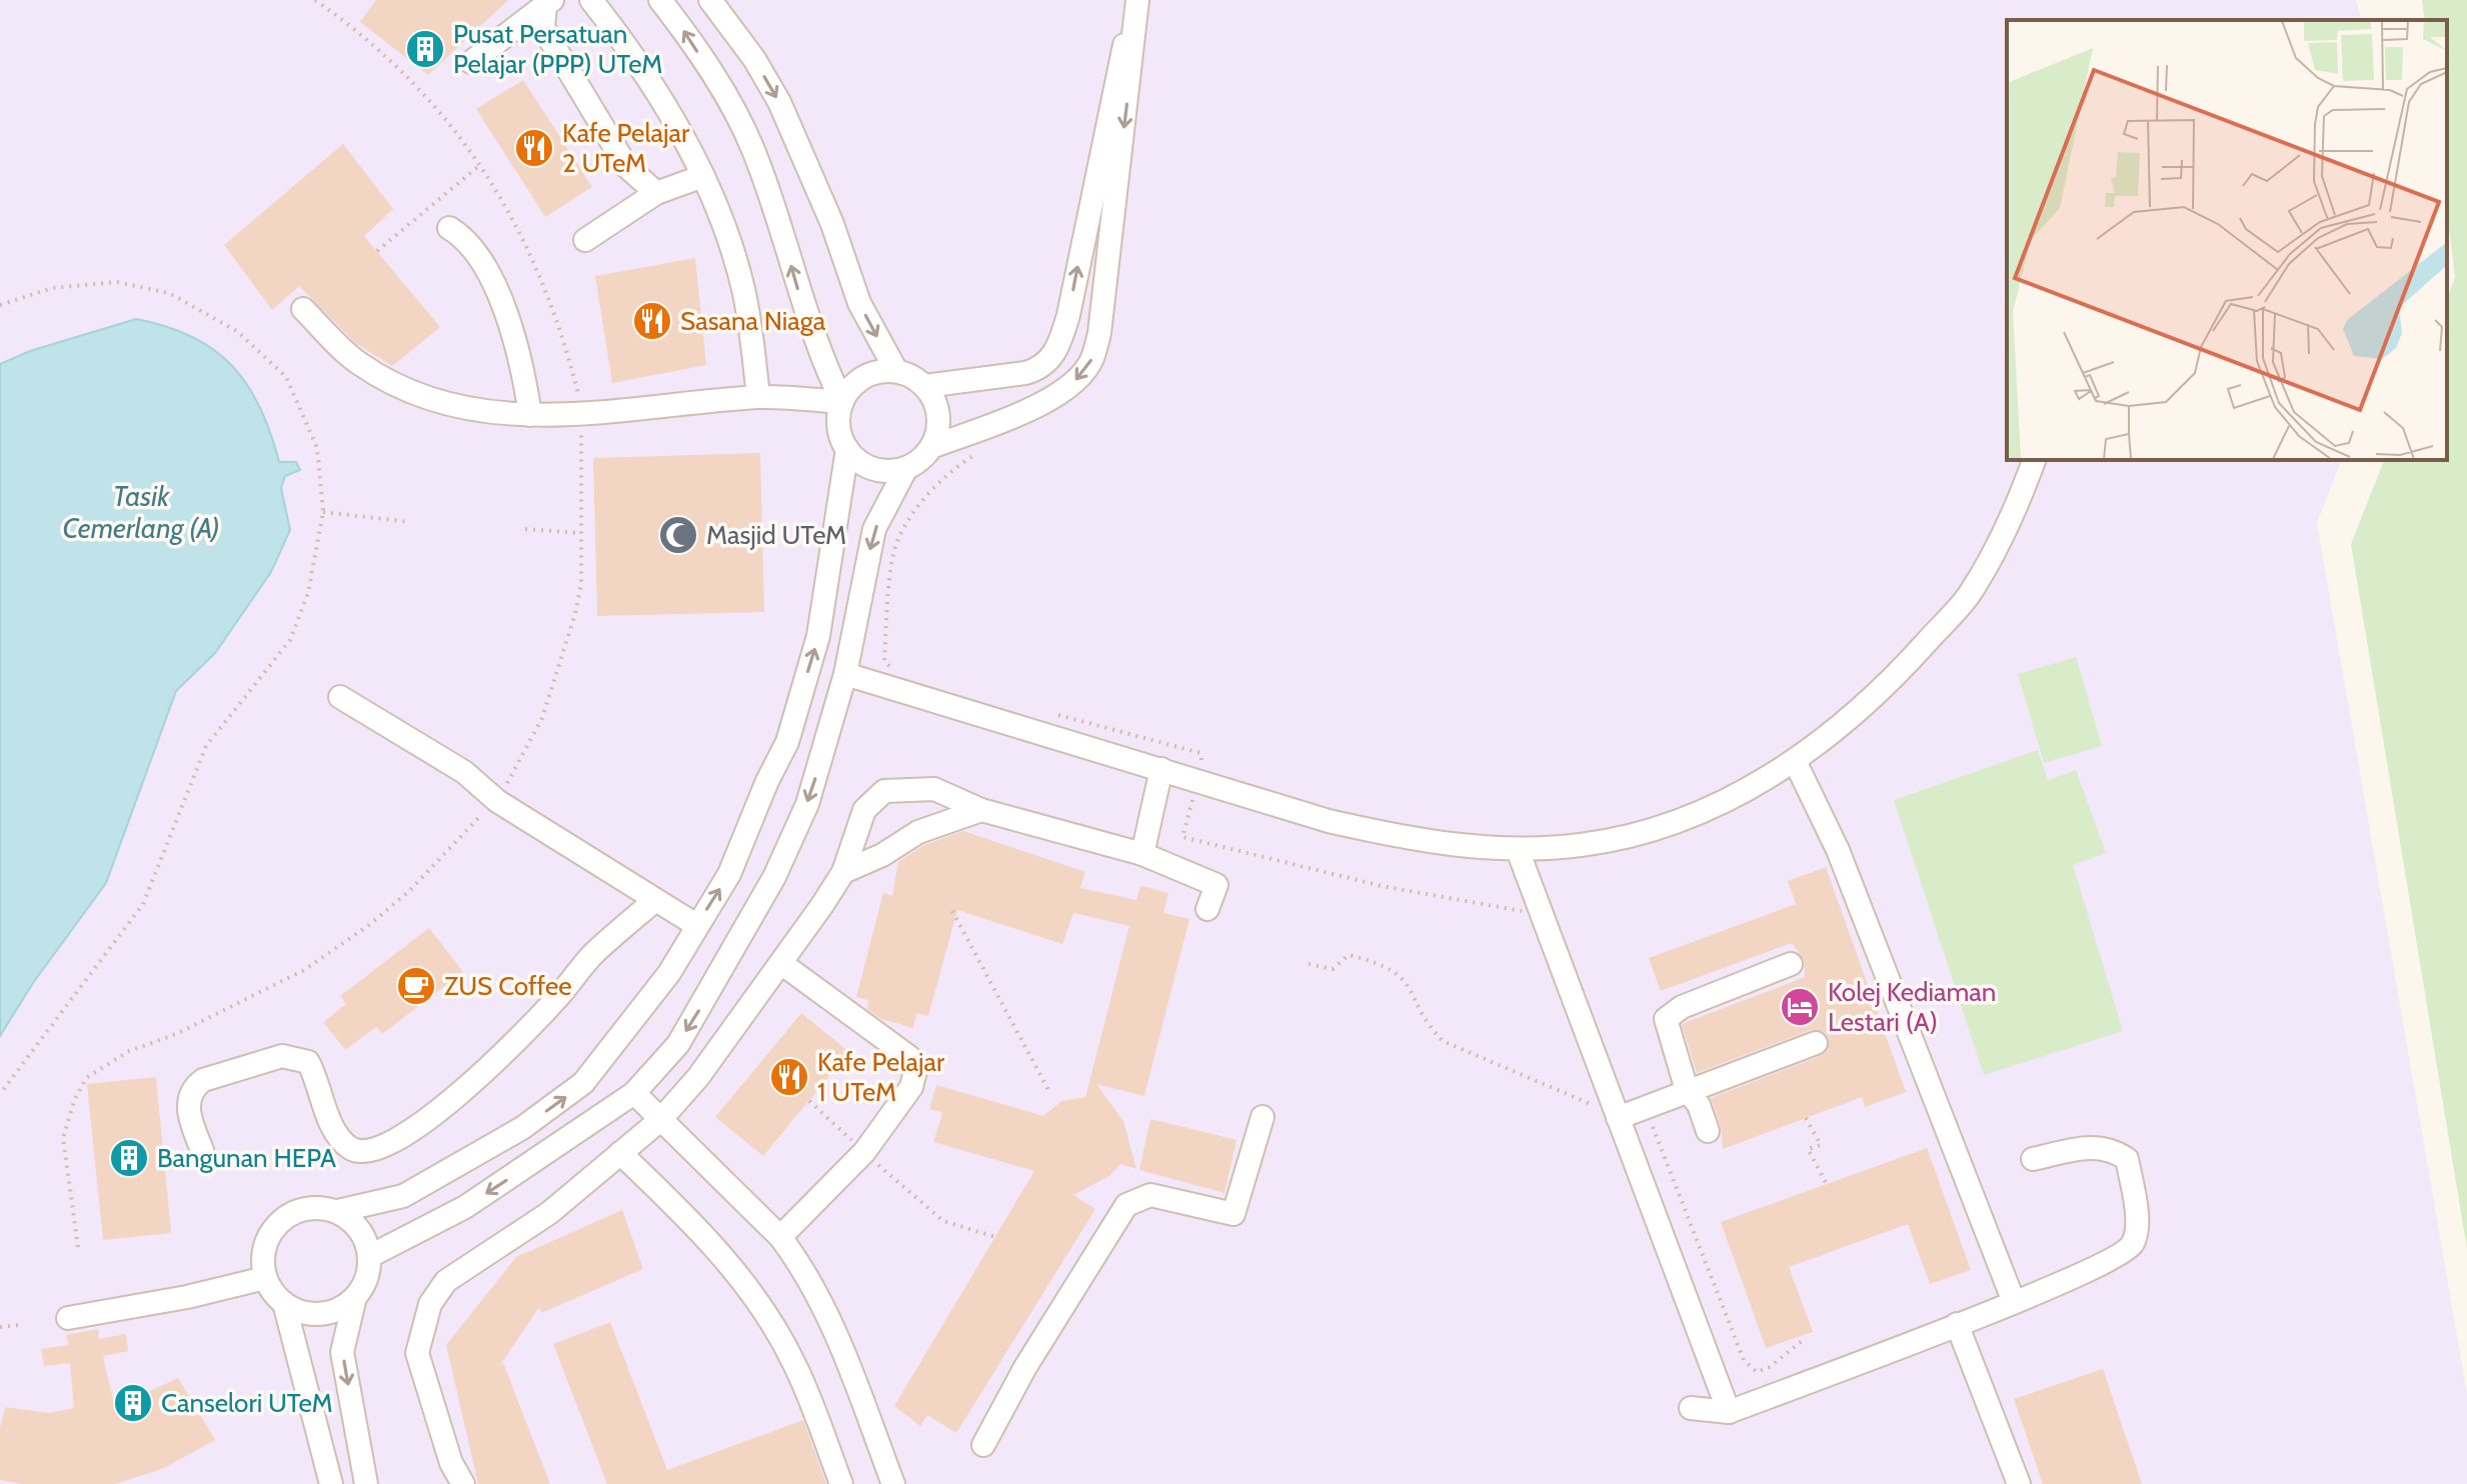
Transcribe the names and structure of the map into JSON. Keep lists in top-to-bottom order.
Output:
{
  "water": ["Tasik Cemerlang (A)"],
  "places": {
    "building": ["Pusat Persatuan Pelajar (PPP) UTeM", "Bangunan HEPA", "Canselori UTeM"],
    "restaurant": ["Kafe Pelajar 2 UTeM", "Sasana Niaga", "Kafe Pelajar 1 UTeM"],
    "mosque": ["Masjid UTeM"],
    "cafe": ["ZUS Coffee"],
    "hotel": ["Kolej Kediaman Lestari (A)"]
  }
}
